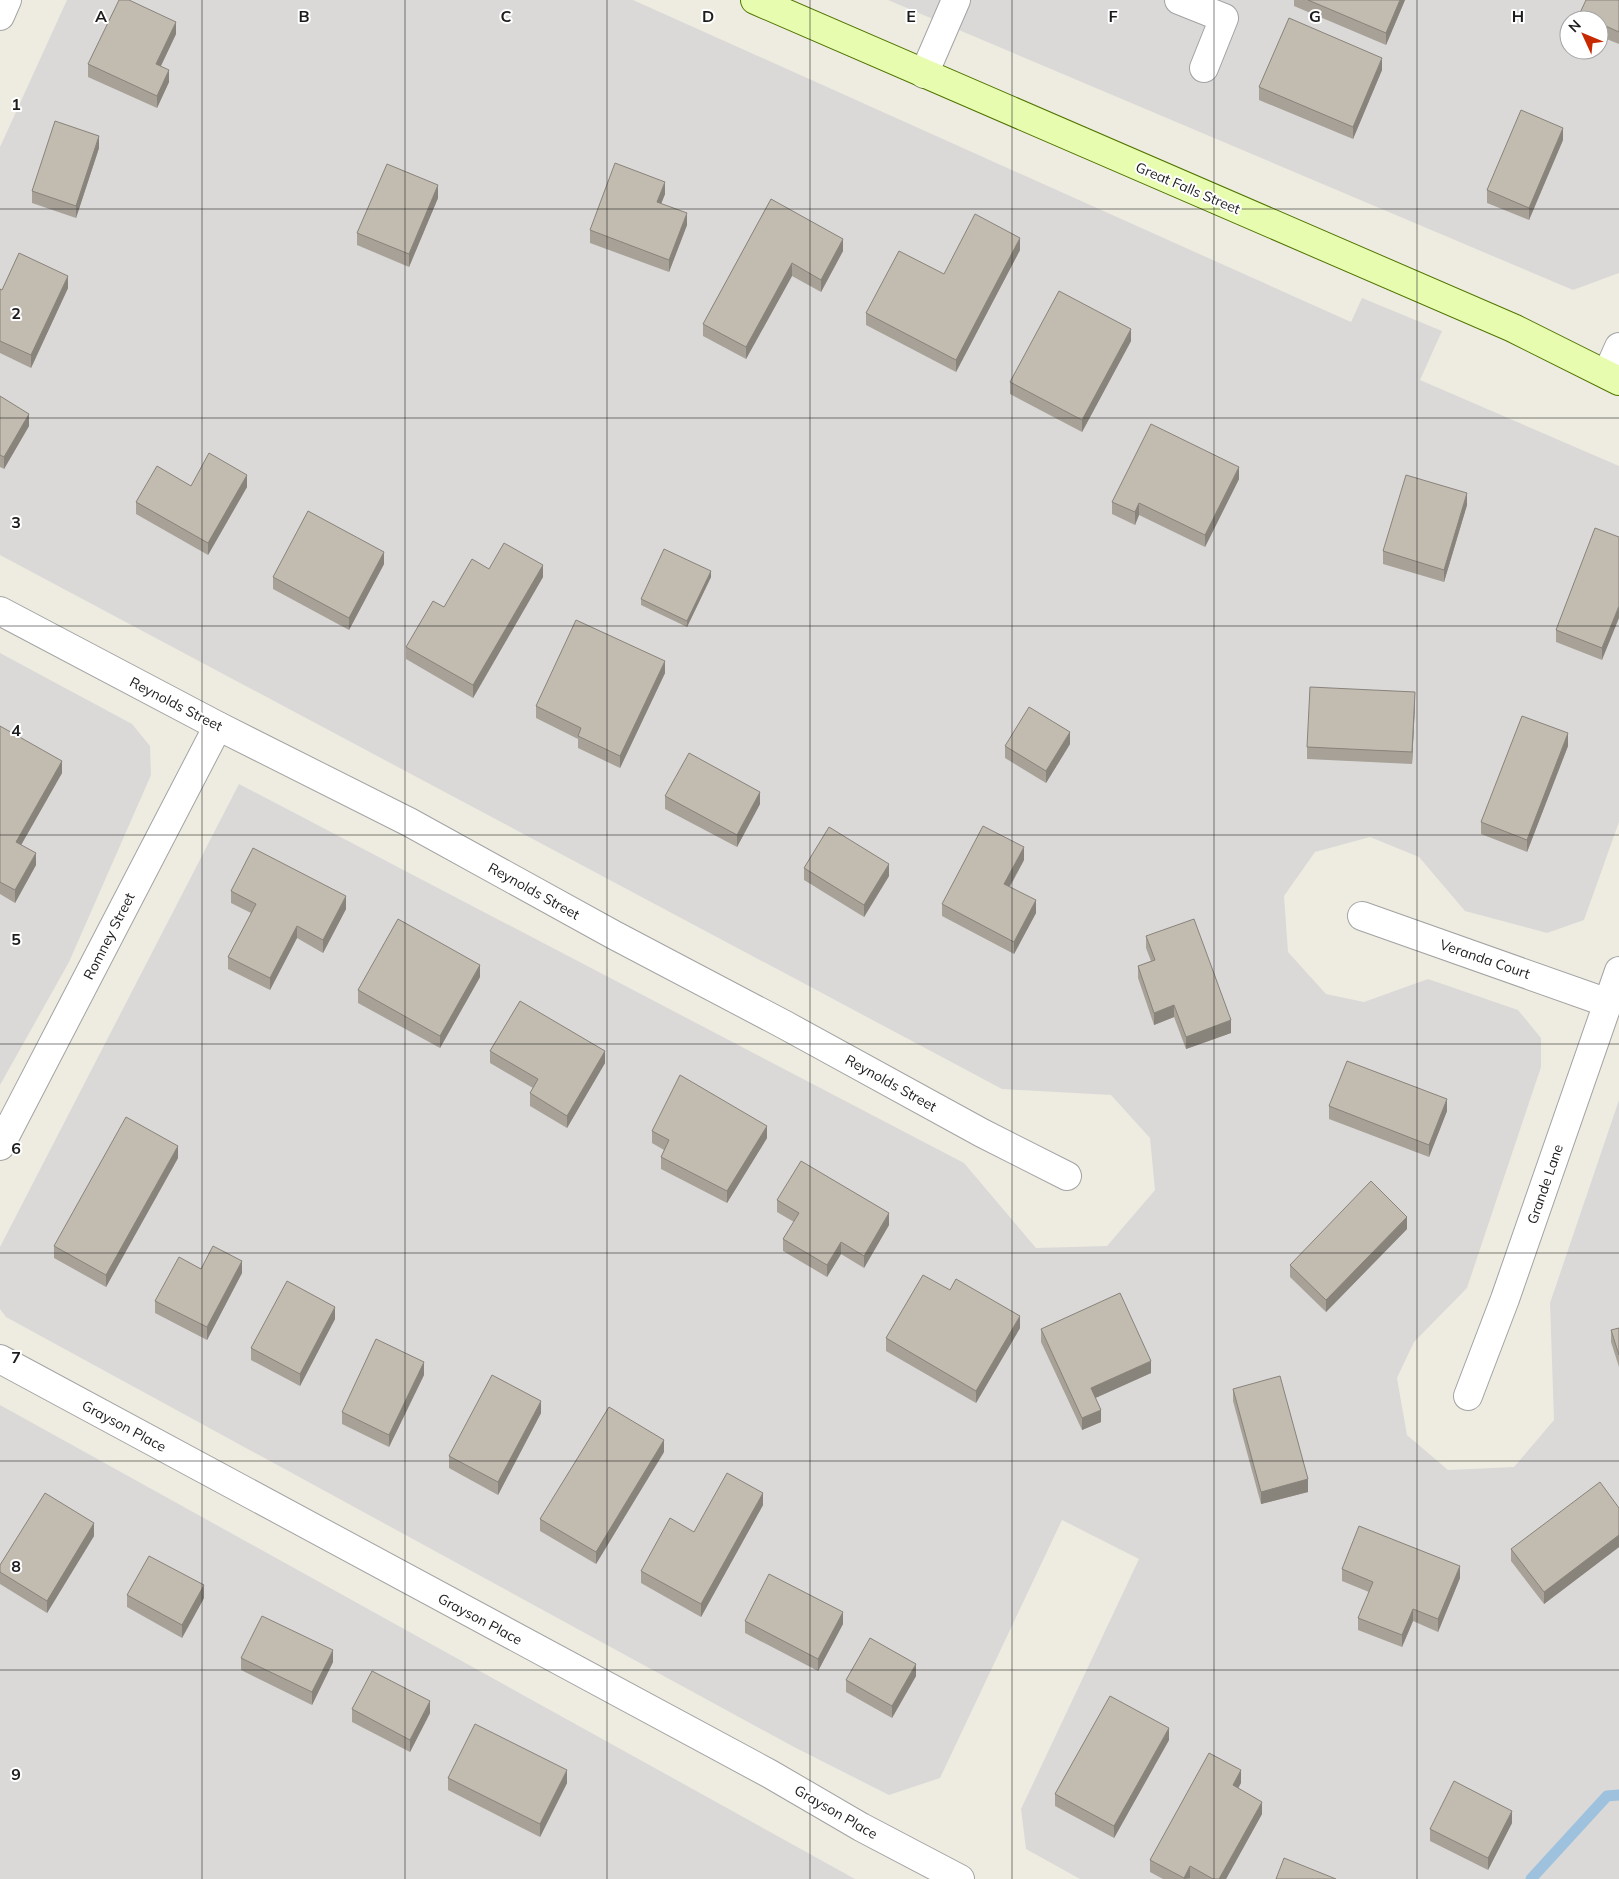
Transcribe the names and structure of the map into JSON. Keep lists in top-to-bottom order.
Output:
{
  "streets": {
    "main road": ["Great Falls Street"],
    "street": [
      "Reynolds Street",
      "Romney Street",
      "Veranda Court",
      "Grande Lane",
      "Grayson Place"
    ]
  },
  "crossings": [
    ["Reynolds Street", "Romney Street"],
    ["Veranda Court", "Grande Lane"]
  ],
  "north": "top left",
  "grid": {
    "columns": [
      "A",
      "B",
      "C",
      "D",
      "E",
      "F",
      "G",
      "H"
    ],
    "rows": [
      "1",
      "2",
      "3",
      "4",
      "5",
      "6",
      "7",
      "8",
      "9"
    ]
  }
}
